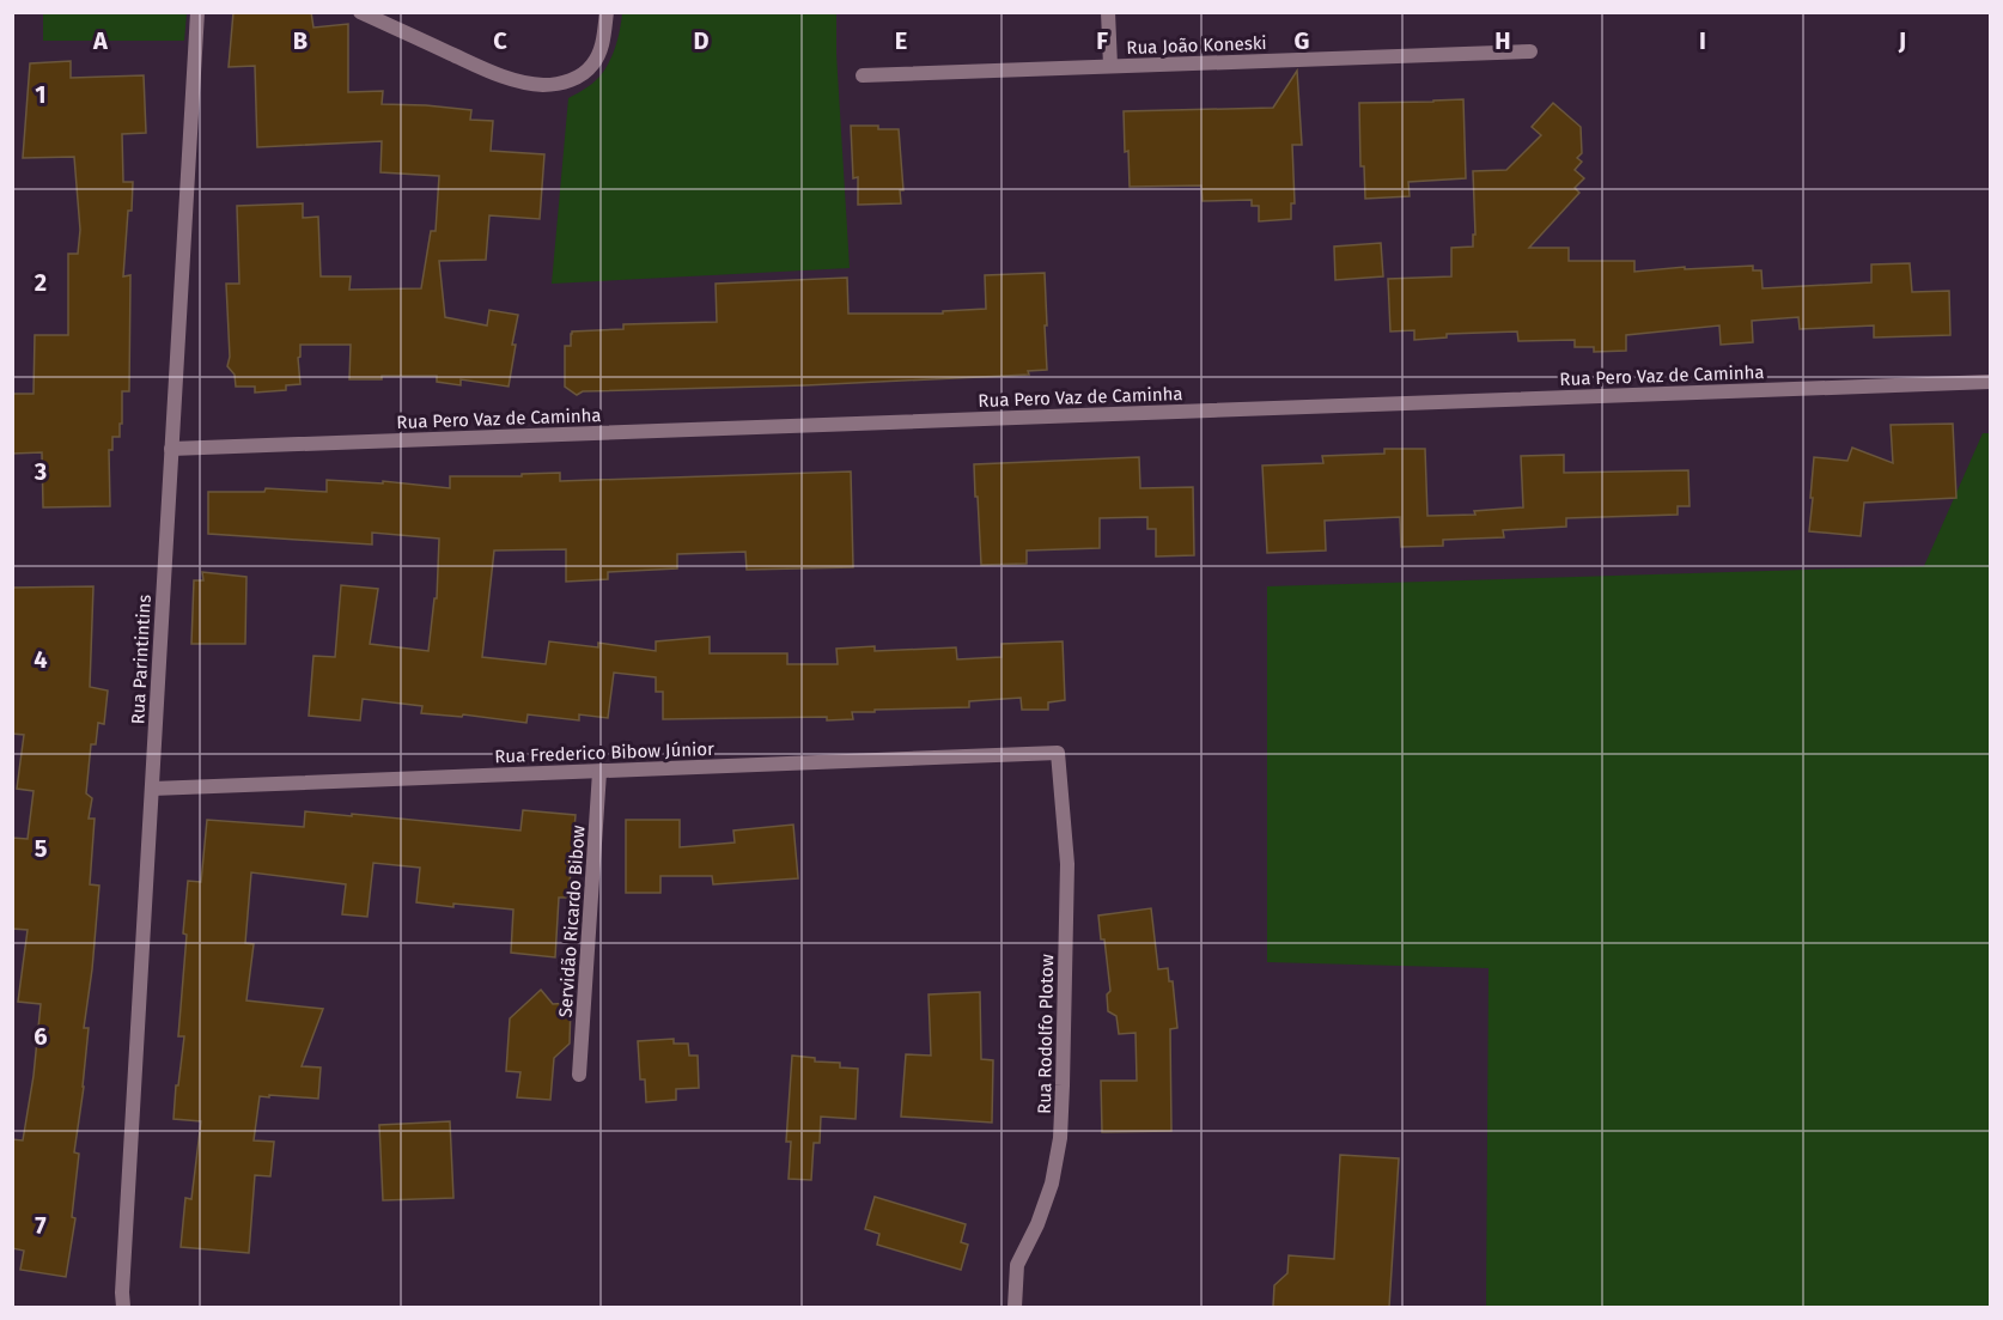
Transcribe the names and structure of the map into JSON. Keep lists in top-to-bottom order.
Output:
{
  "streets": {
    "street": [
      "Rua João Koneski",
      "Rua Pero Vaz de Caminha",
      "Rua Parintintins",
      "Rua Frederico Bibow Júnior",
      "Servidão Ricardo Bibow",
      "Rua Rodolfo Plotow"
    ]
  },
  "crossings": [
    ["Rua Pero Vaz de Caminha", "Rua Parintintins"],
    ["Rua Parintintins", "Rua Frederico Bibow Júnior"],
    ["Rua Frederico Bibow Júnior", "Servidão Ricardo Bibow"],
    ["Rua Frederico Bibow Júnior", "Rua Rodolfo Plotow"]
  ],
  "grid": {
    "columns": [
      "A",
      "B",
      "C",
      "D",
      "E",
      "F",
      "G",
      "H",
      "I",
      "J"
    ],
    "rows": [
      "1",
      "2",
      "3",
      "4",
      "5",
      "6",
      "7"
    ]
  }
}
